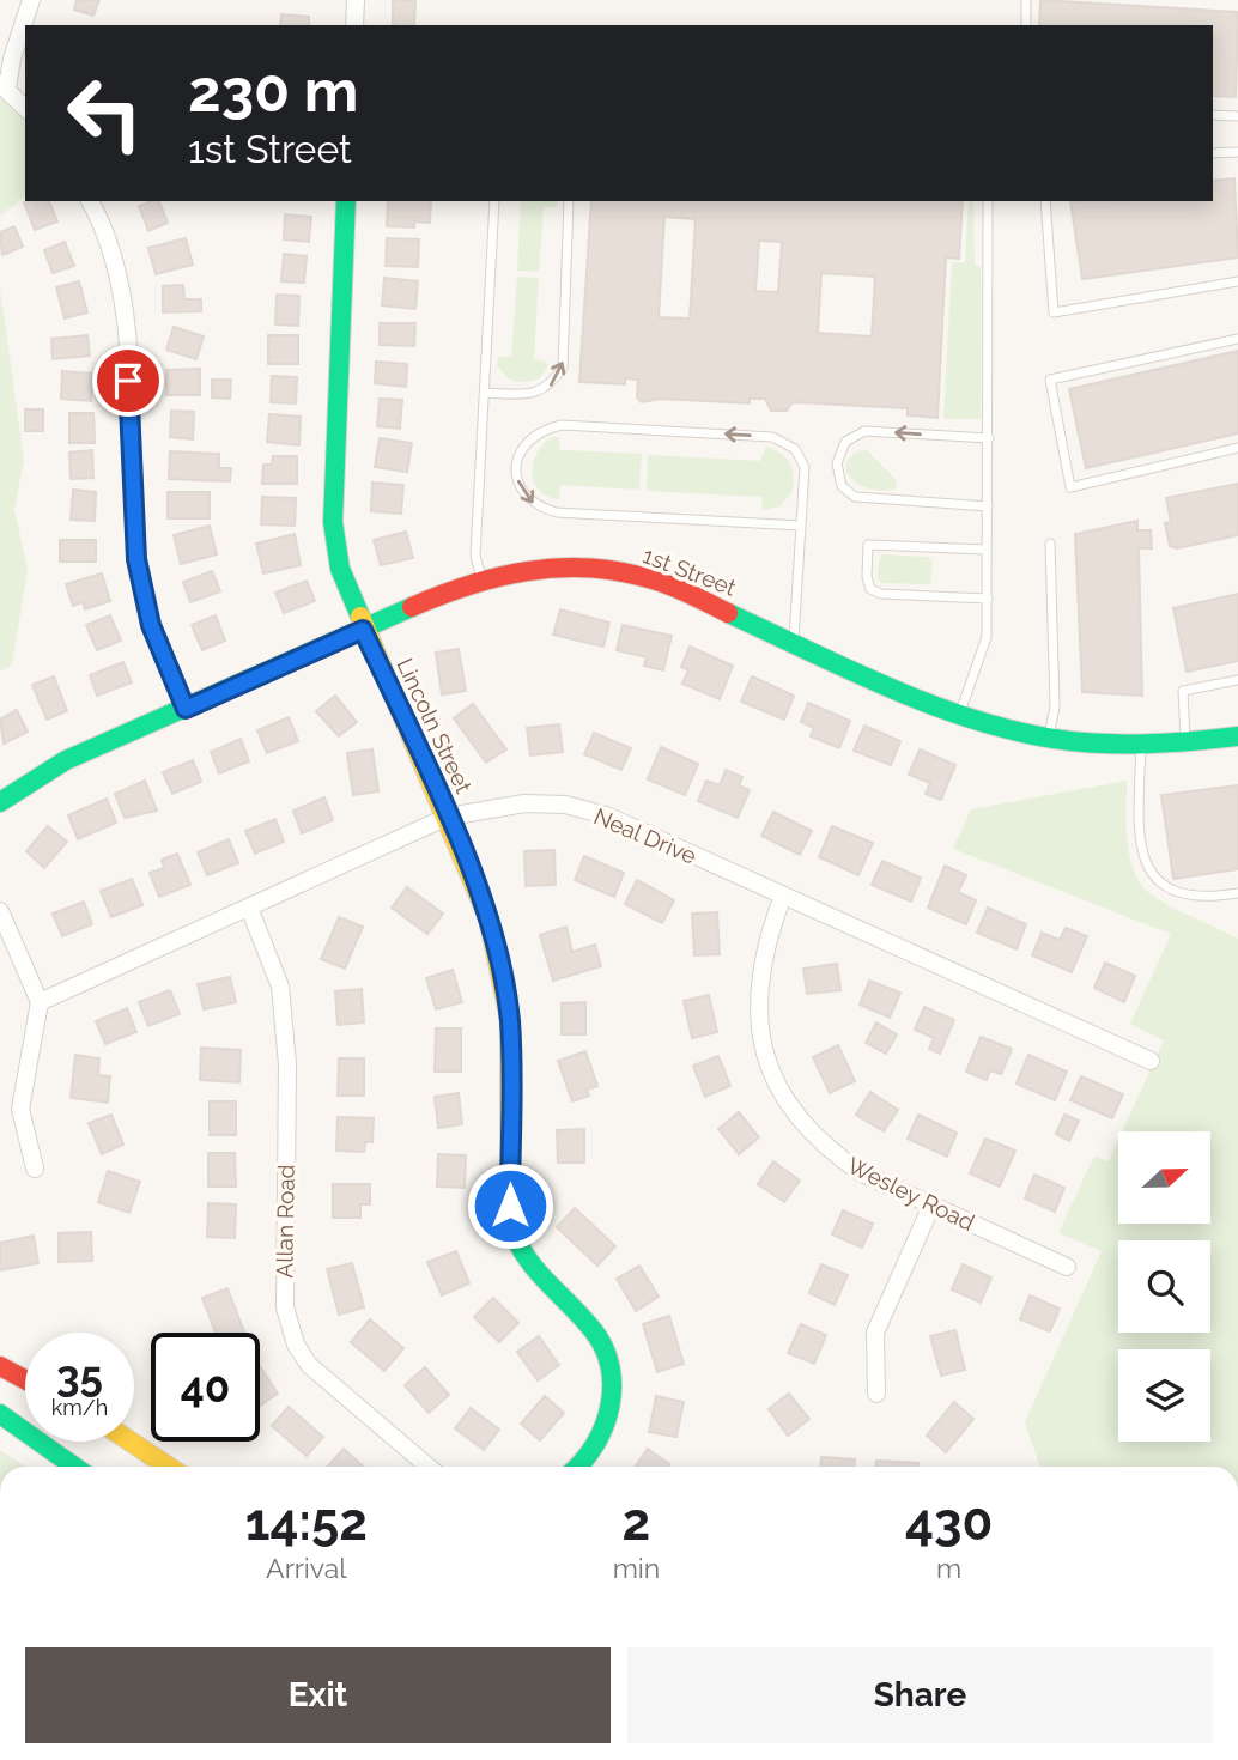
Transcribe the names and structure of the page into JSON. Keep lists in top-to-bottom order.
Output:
{
  "streets": {
    "street": [
      "1st Street",
      "Lincoln Street",
      "Neal Drive",
      "Wesley Road",
      "Allan Road"
    ]
  },
  "crossings": [
    ["1st Street", "Lincoln Street"],
    ["Lincoln Street", "Neal Drive"],
    ["Neal Drive", "Wesley Road"],
    ["Neal Drive", "Allan Road"]
  ],
  "north": "right",
  "page": {
    "turn": ["230 m", "1st Street"],
    "speed": "35 km/h",
    "limit": "40",
    "eta": [
      "14:52",
      "Arrival",
      "2",
      "min",
      "430",
      "m"
    ],
    "buttons": ["Exit", "Share"]
  }
}
